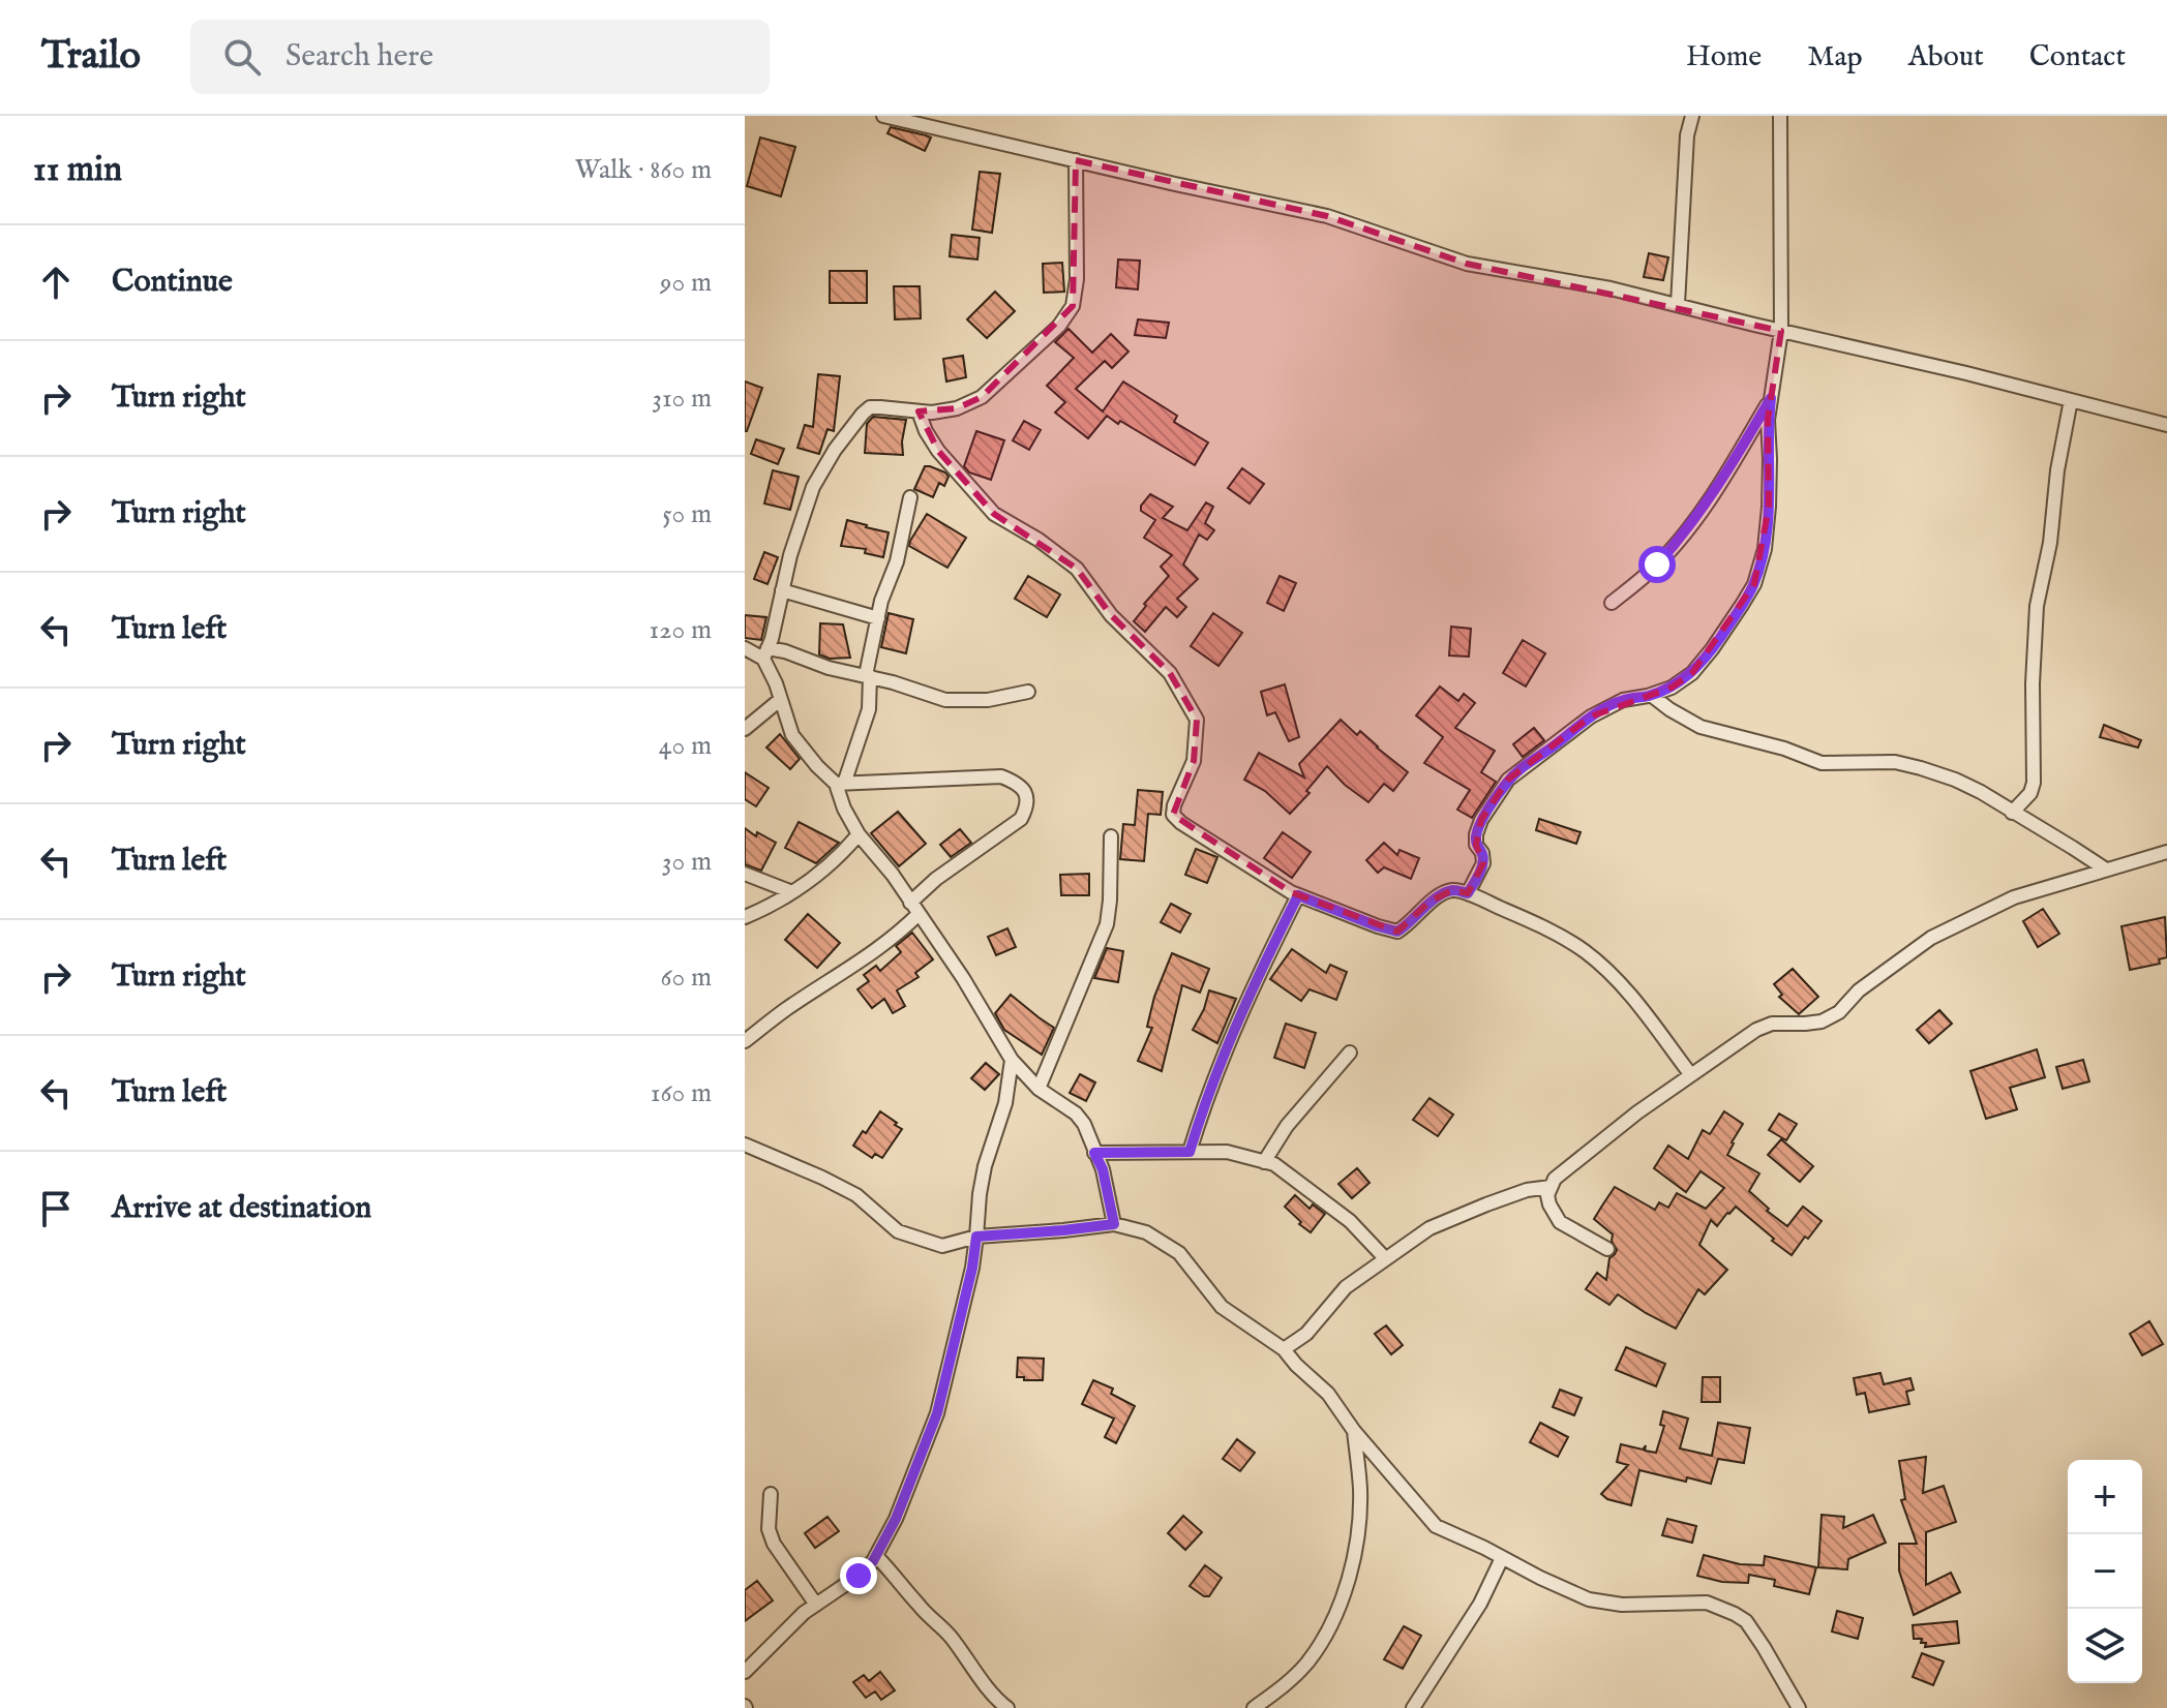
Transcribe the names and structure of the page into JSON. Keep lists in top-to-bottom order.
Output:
{
  "page": {
    "header": "Trailo",
    "search": "Search here",
    "nav": [
      "Home",
      "Map",
      "About",
      "Contact"
    ],
    "heading": ["11 min", "Walk · 860 m"],
    "list": [
      ["Continue", "90 m"],
      ["Turn right", "310 m"],
      ["Turn right", "50 m"],
      ["Turn left", "120 m"],
      ["Turn right", "40 m"],
      ["Turn left", "30 m"],
      ["Turn right", "60 m"],
      ["Turn left", "160 m"],
      "Arrive at destination"
    ],
    "map_buttons": ["+", "−"]
  }
}
